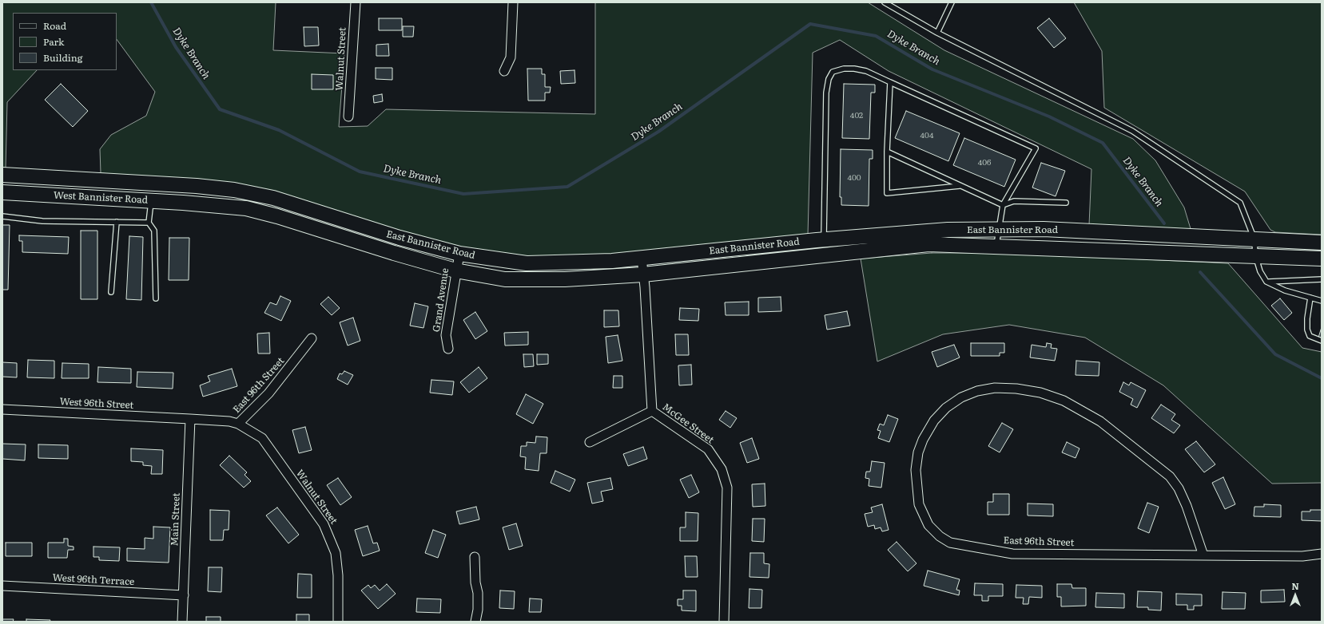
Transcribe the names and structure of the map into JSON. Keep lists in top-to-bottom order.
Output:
{
  "streets": {
    "main road": ["West Bannister Road", "East Bannister Road"],
    "street": [
      "Walnut Street",
      "Grand Avenue",
      "East 96th Street",
      "West 96th Street",
      "McGee Street",
      "Main Street",
      "West 96th Terrace"
    ]
  },
  "crossings": [
    ["Walnut Street", "East 96th Street"],
    ["West Bannister Road", "East Bannister Road"],
    ["East Bannister Road", "Grand Avenue"],
    ["East Bannister Road", "McGee Street"],
    ["East 96th Street", "West 96th Street"],
    ["East 96th Street", "Main Street"],
    ["West 96th Street", "Main Street"],
    ["Main Street", "West 96th Terrace"]
  ],
  "water": ["Dyke Branch"],
  "house_numbers": [
    "402",
    "404",
    "406",
    "400"
  ],
  "legend": ["Road", "Park", "Building"],
  "north": "top"
}
